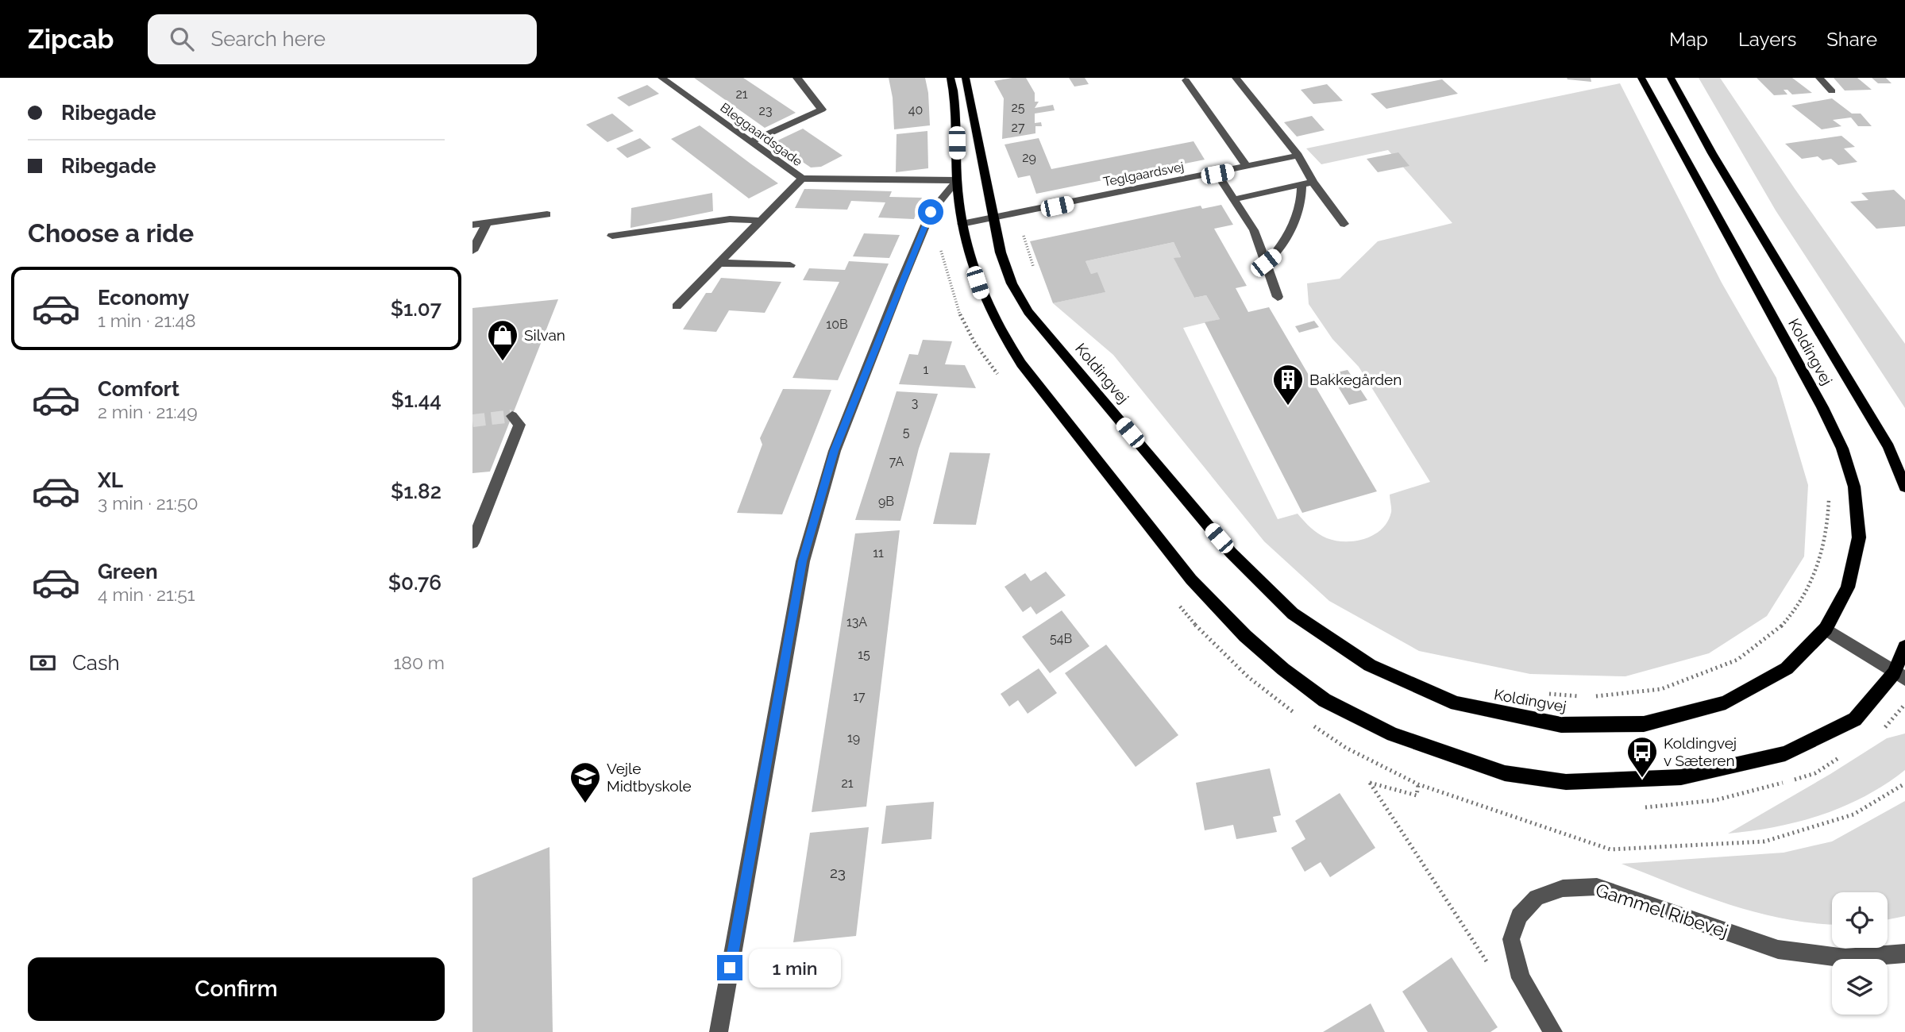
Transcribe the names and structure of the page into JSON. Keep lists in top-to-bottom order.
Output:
{
  "streets": {
    "main road": ["Koldingvej"],
    "street": ["Bleggaardsgade", "Teglgaardsvej", "Gammel Ribevej"]
  },
  "crossings": [
    ["Teglgaardsvej", "Koldingvej"]
  ],
  "places": {
    "shop": ["Silvan"],
    "building": ["Bakkegården"],
    "bus stop": ["Koldingvej v Sæteren"],
    "school or university": ["Vejle Midtbyskole"]
  },
  "house_numbers": [
    "21",
    "25",
    "40",
    "23",
    "27",
    "29",
    "10B",
    "1",
    "3",
    "5",
    "7A",
    "9B",
    "11",
    "13A",
    "54B",
    "15",
    "17",
    "19",
    "21",
    "23"
  ],
  "page": {
    "header": "Zipcab",
    "search": "Search here",
    "nav": ["Map", "Layers", "Share"],
    "banner": ["Ribegade", "Ribegade"],
    "heading": "Choose a ride",
    "list": [
      {
        "name": "Economy",
        "note": "1 min · 21:48",
        "value": "$1.07"
      },
      {
        "name": "Comfort",
        "note": "2 min · 21:49",
        "value": "$1.44"
      },
      {
        "name": "XL",
        "note": "3 min · 21:50",
        "value": "$1.82"
      },
      {
        "name": "Green",
        "note": "4 min · 21:51",
        "value": "$0.76"
      }
    ],
    "pay": ["Cash", "180 m"],
    "buttons": "Confirm",
    "bubble": "1 min"
  }
}
